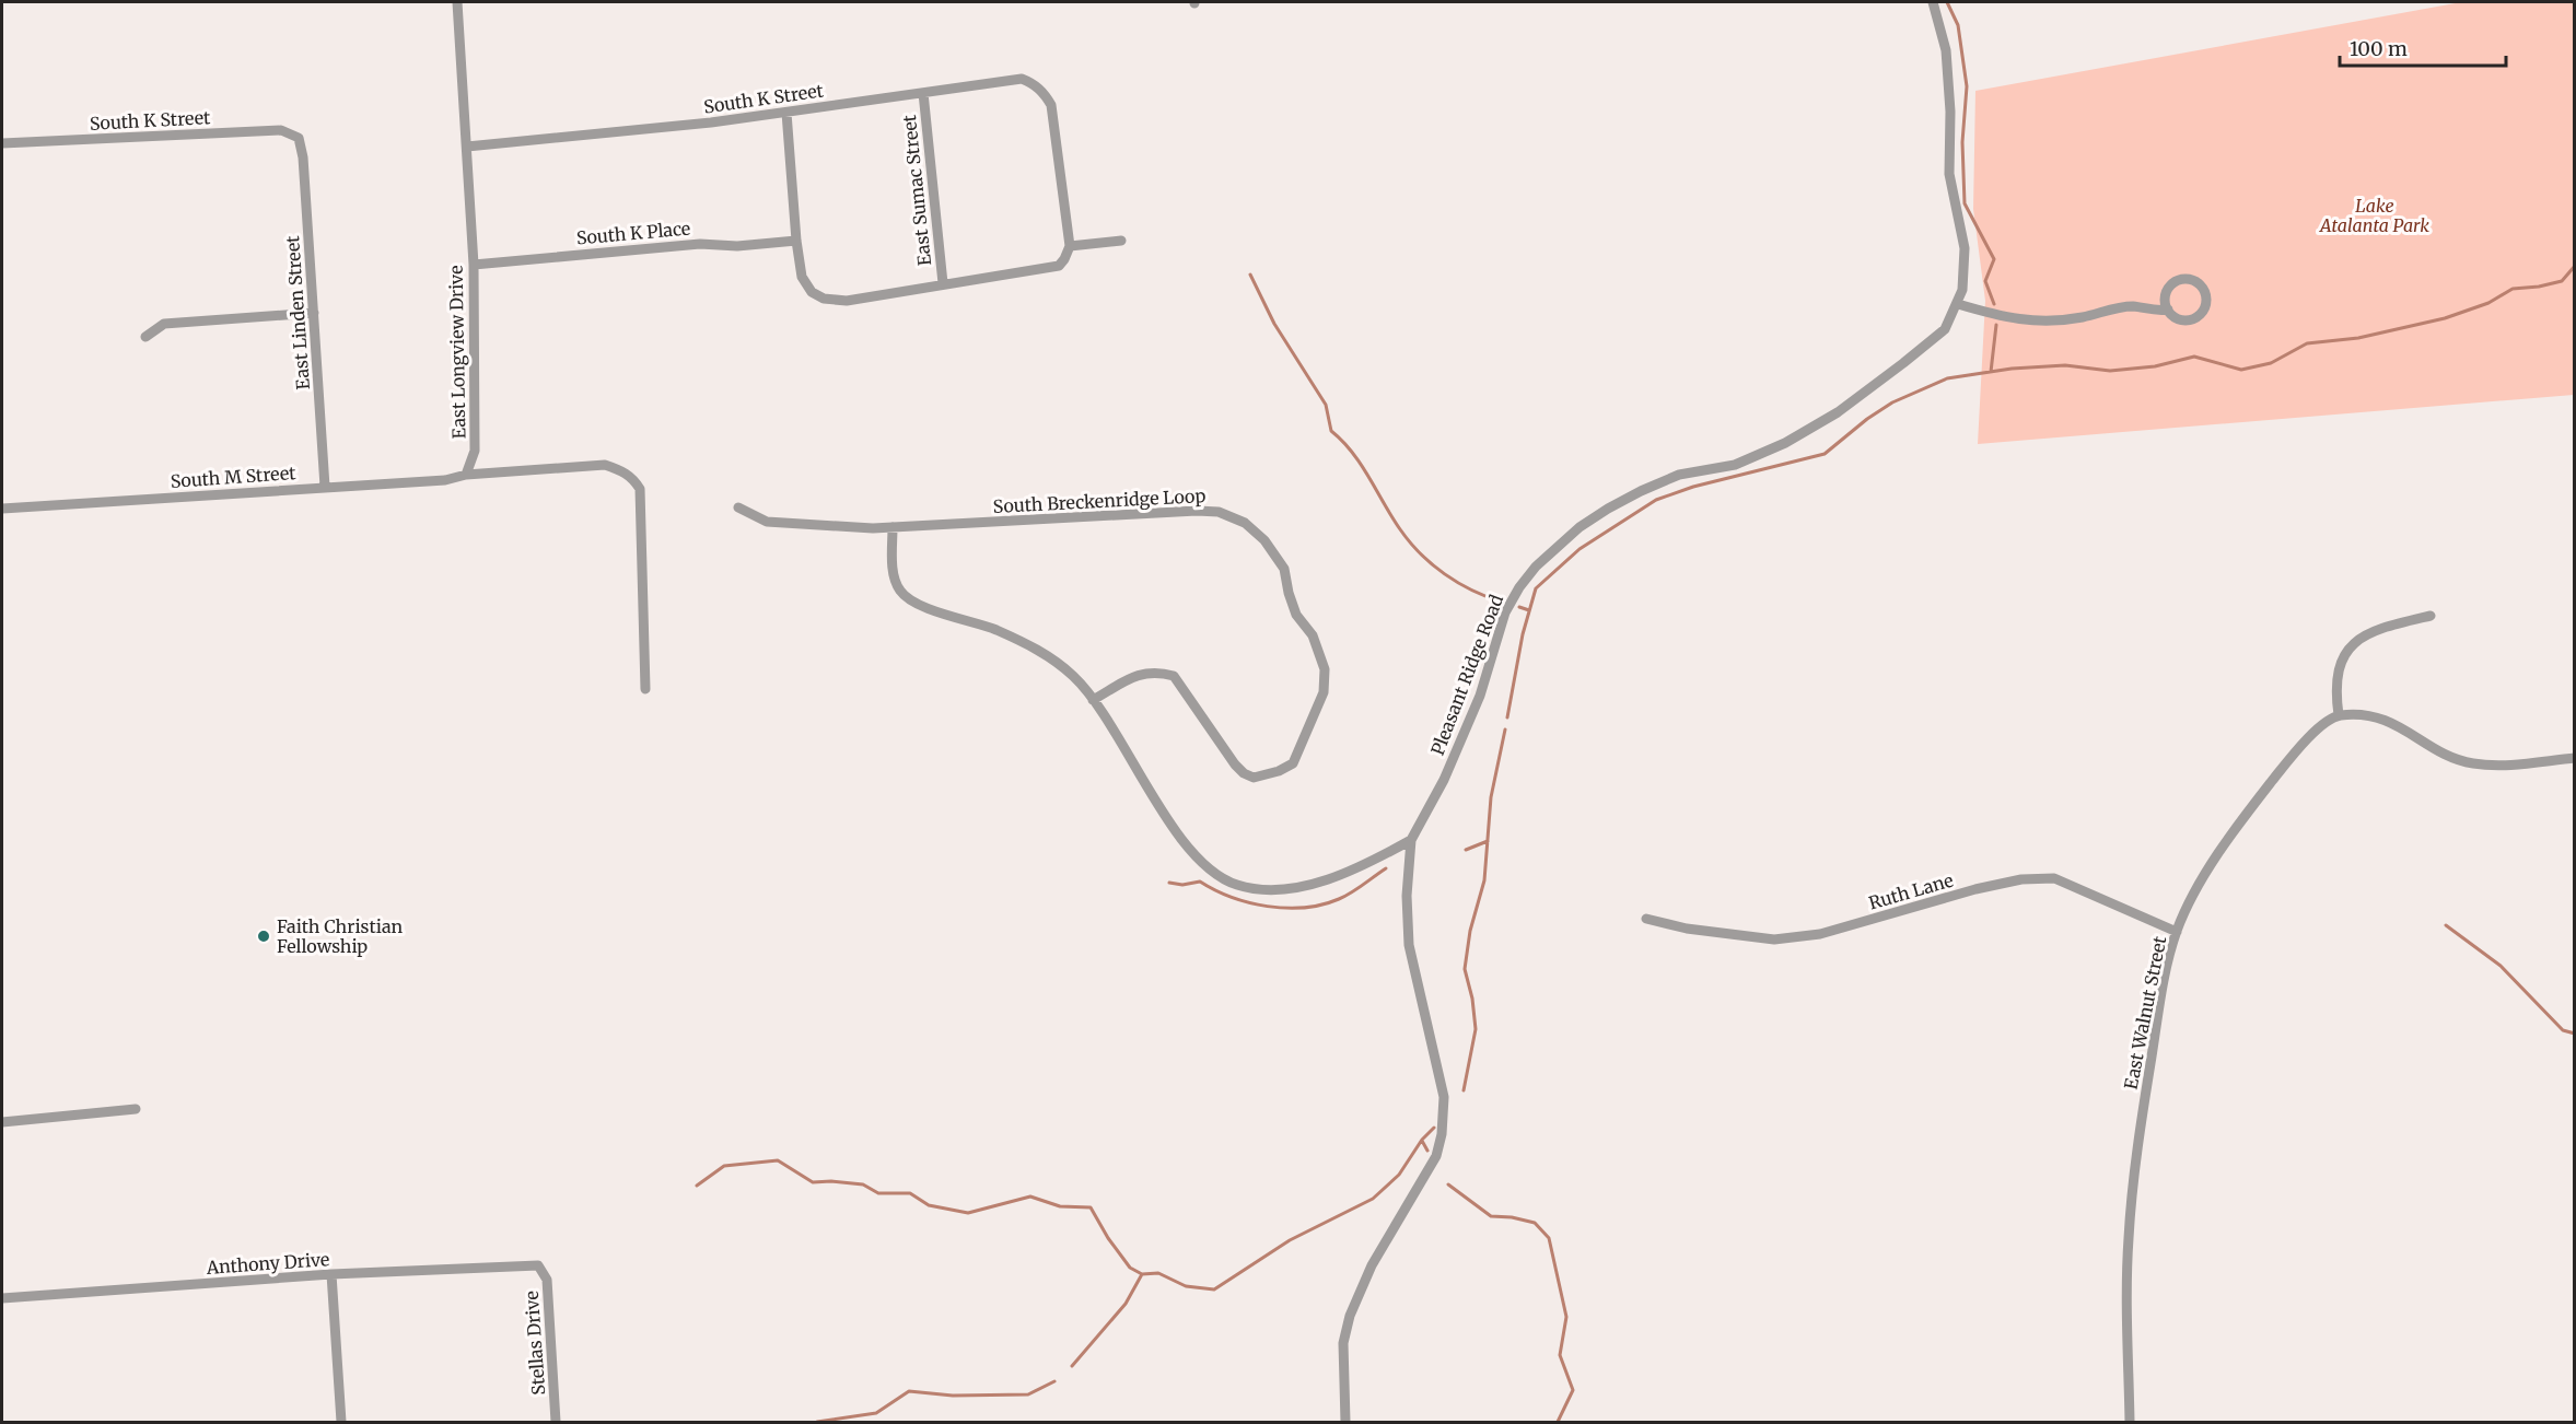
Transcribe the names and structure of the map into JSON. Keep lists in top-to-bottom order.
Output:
{
  "streets": {
    "street": [
      "South K Street",
      "East Sumac Street",
      "South K Place",
      "East Linden Street",
      "East Longview Drive",
      "South M Street",
      "South Breckenridge Loop",
      "Pleasant Ridge Road",
      "Ruth Lane",
      "East Walnut Street",
      "Anthony Drive",
      "Stellas Drive"
    ]
  },
  "crossings": [
    ["South K Street", "East Sumac Street"],
    ["South K Street", "East Linden Street"],
    ["South K Street", "East Longview Drive"],
    ["South K Place", "East Longview Drive"],
    ["East Linden Street", "South M Street"],
    ["East Longview Drive", "South M Street"],
    ["Ruth Lane", "East Walnut Street"],
    ["Anthony Drive", "Stellas Drive"]
  ],
  "parks": ["Lake Atalanta Park"],
  "places": ["Faith Christian Fellowship"],
  "scale_bar": "100 m"
}
